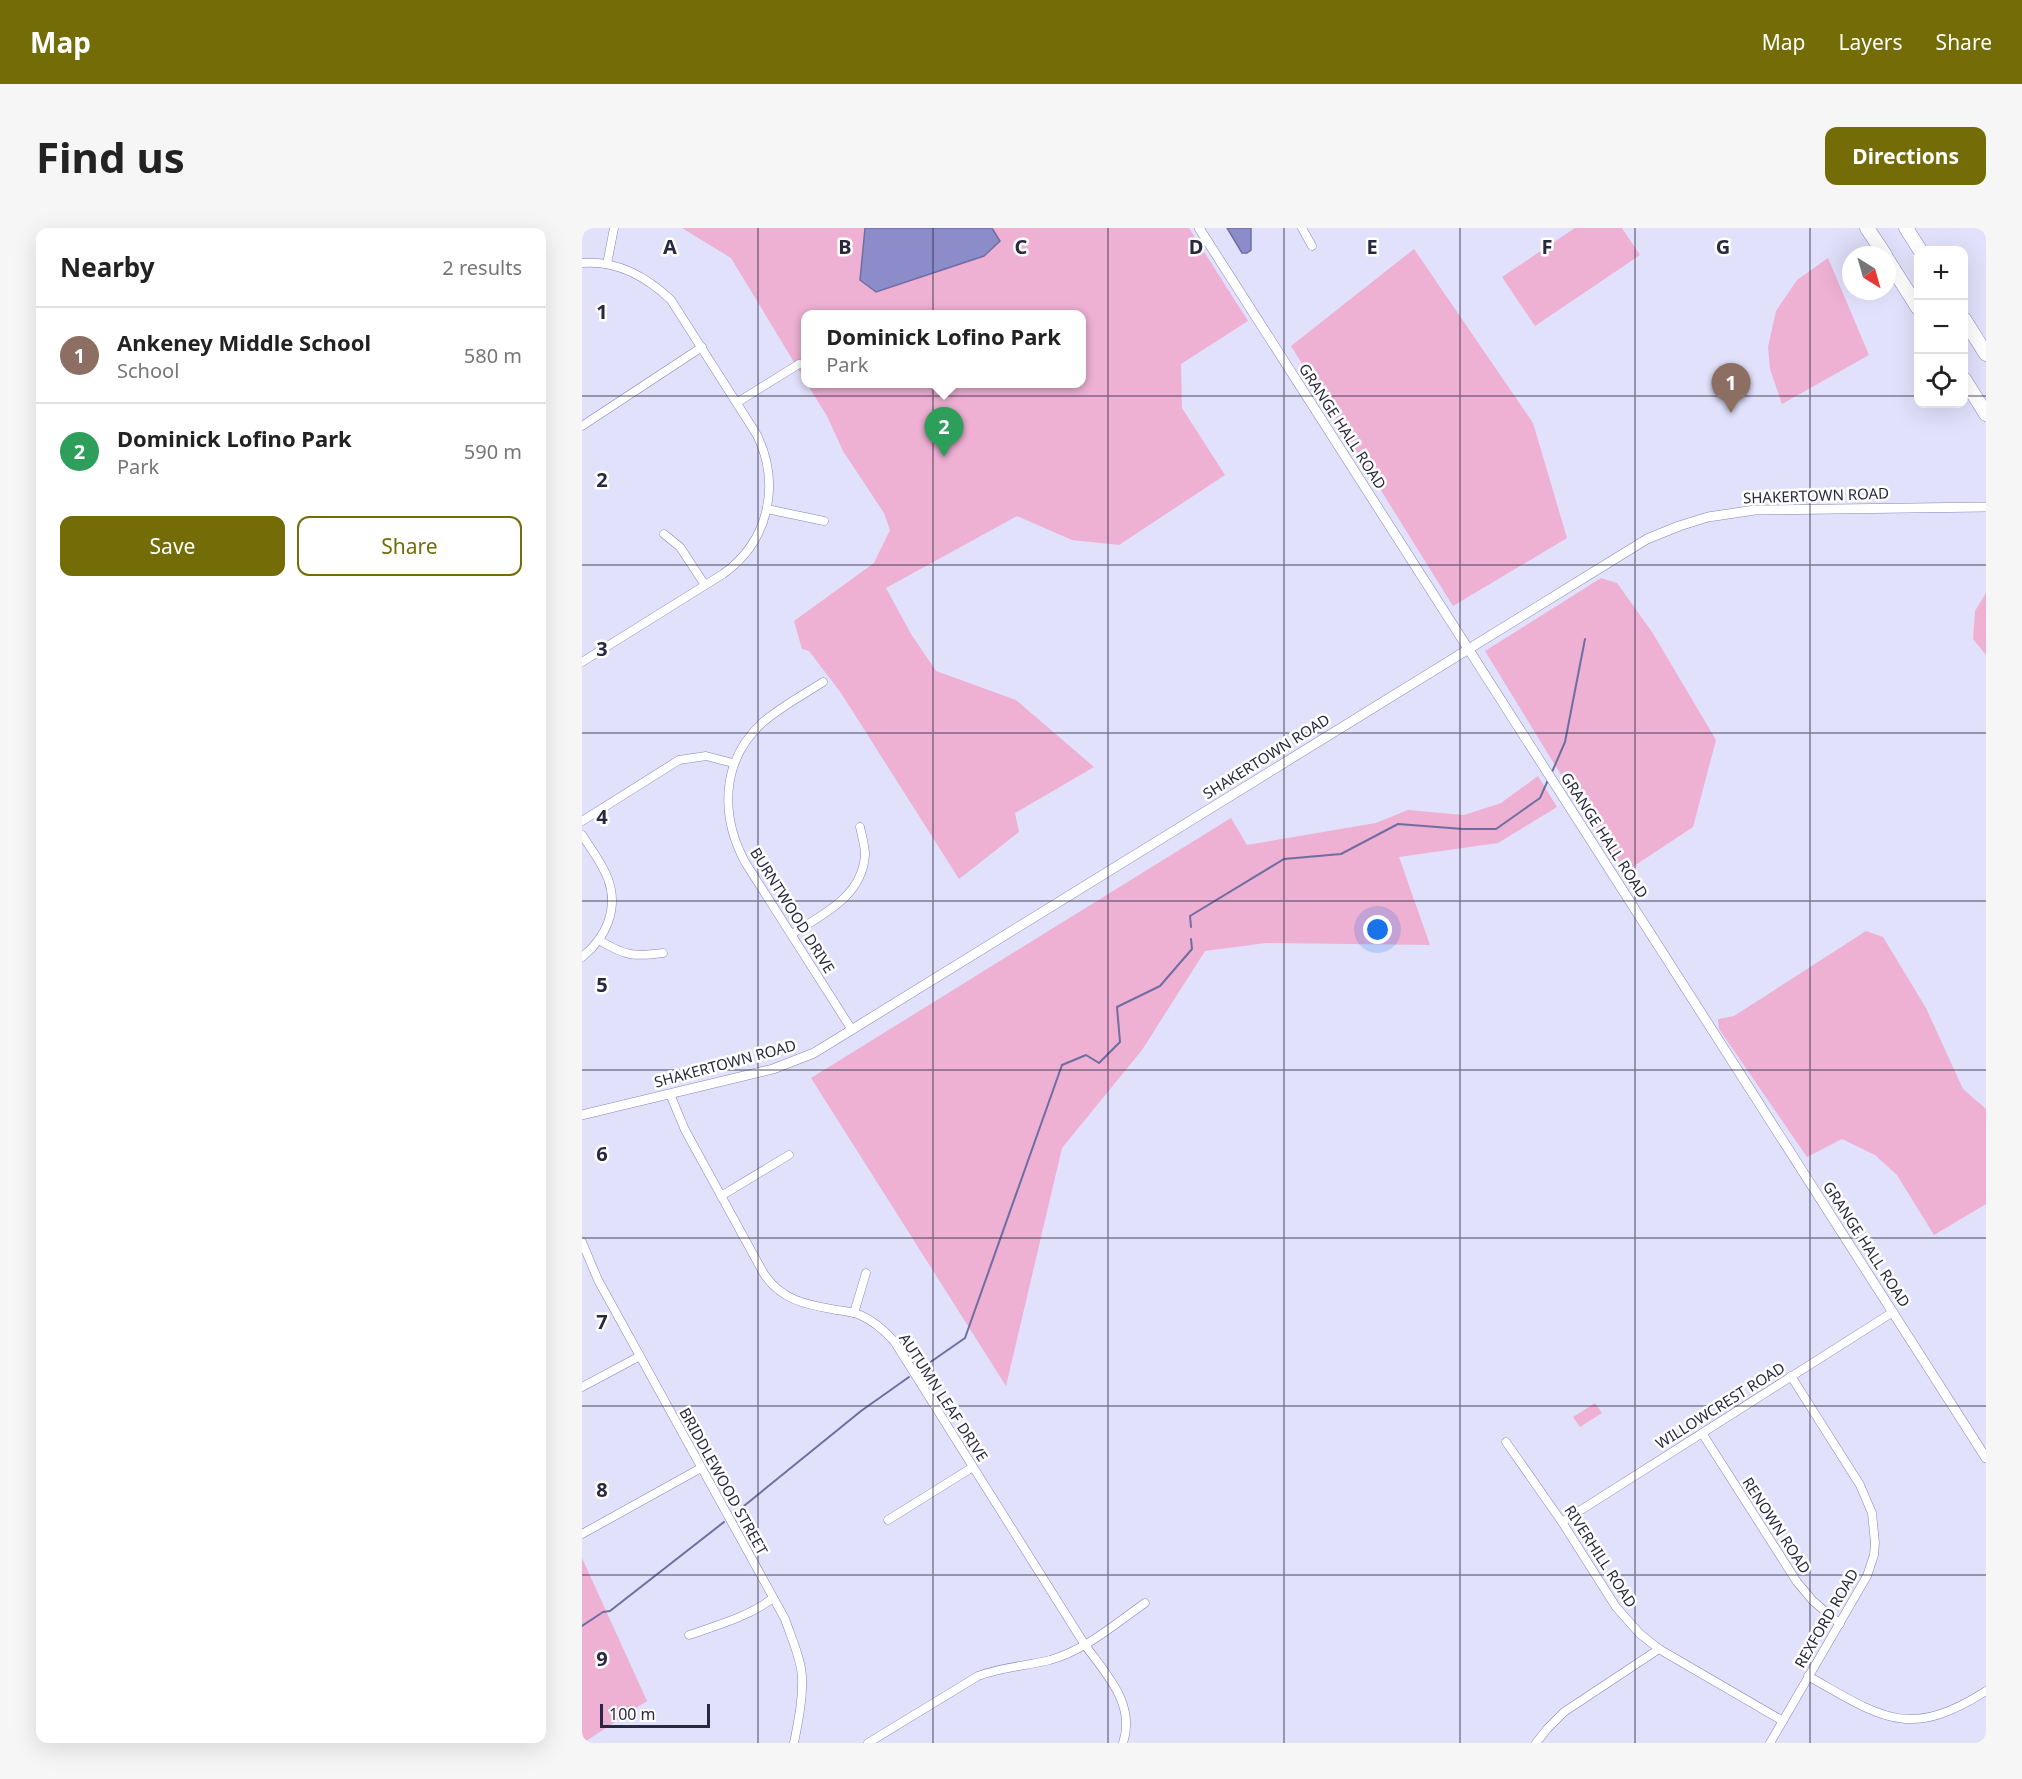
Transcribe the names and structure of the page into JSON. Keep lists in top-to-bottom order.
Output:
{
  "streets": {
    "street": [
      "GRANGE HALL ROAD",
      "SHAKERTOWN ROAD",
      "BURNTWOOD DRIVE",
      "AUTUMN LEAF DRIVE",
      "WILLOWCREST ROAD",
      "BRIDDLEWOOD STREET",
      "RENOWN ROAD",
      "RIVERHILL ROAD",
      "REXFORD ROAD"
    ]
  },
  "crossings": [
    ["GRANGE HALL ROAD", "SHAKERTOWN ROAD"],
    ["GRANGE HALL ROAD", "WILLOWCREST ROAD"],
    ["SHAKERTOWN ROAD", "BURNTWOOD DRIVE"],
    ["SHAKERTOWN ROAD", "AUTUMN LEAF DRIVE"],
    ["WILLOWCREST ROAD", "RENOWN ROAD"],
    ["WILLOWCREST ROAD", "RIVERHILL ROAD"],
    ["WILLOWCREST ROAD", "REXFORD ROAD"],
    ["RENOWN ROAD", "REXFORD ROAD"],
    ["RIVERHILL ROAD", "REXFORD ROAD"]
  ],
  "scale_bar": "100 m",
  "north": "bottom right",
  "page": {
    "header": "Map",
    "nav": ["Map", "Layers", "Share"],
    "buttons": [
      "Directions",
      ["Save", "Share"]
    ],
    "title": "Find us",
    "heading": ["Nearby", "2 results"],
    "map_buttons": ["+", "−"],
    "list": [
      {
        "mark": "1",
        "name": "Ankeney Middle School",
        "note": "School",
        "value": "580 m"
      },
      {
        "mark": "2",
        "name": "Dominick Lofino Park",
        "note": "Park",
        "value": "590 m"
      }
    ],
    "popup": ["Dominick Lofino Park", "Park"],
    "pins": ["1", "2"],
    "scale": "100 m"
  },
  "grid": {
    "columns": [
      "A",
      "B",
      "C",
      "D",
      "E",
      "F",
      "G"
    ],
    "rows": [
      "1",
      "2",
      "3",
      "4",
      "5",
      "6",
      "7",
      "8",
      "9"
    ]
  }
}
